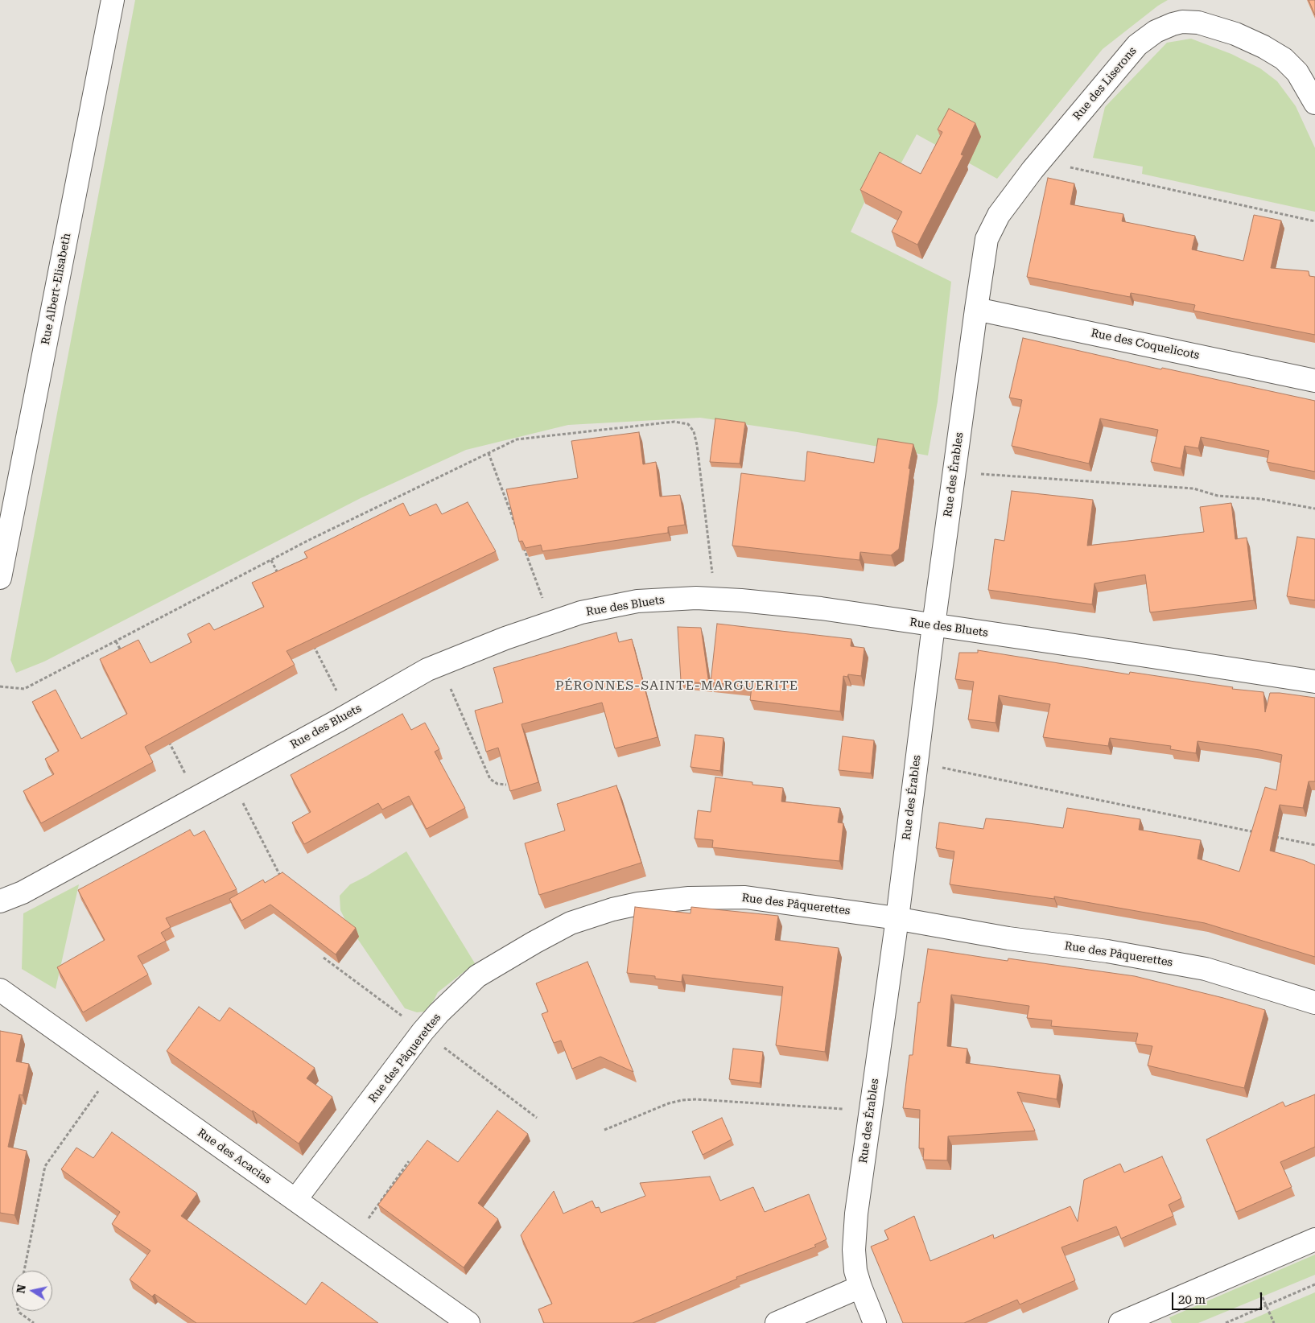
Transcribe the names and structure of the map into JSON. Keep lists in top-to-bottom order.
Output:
{
  "streets": {
    "street": [
      "Rue des Liserons",
      "Rue Albert-Elisabeth",
      "Rue des Coquelicots",
      "Rue des Érables",
      "Rue des Bluets",
      "Rue des Pâquerettes",
      "Rue des Acacias"
    ]
  },
  "crossings": [
    ["Rue des Liserons", "Rue des Coquelicots"],
    ["Rue des Liserons", "Rue des Érables"],
    ["Rue des Coquelicots", "Rue des Érables"],
    ["Rue des Érables", "Rue des Bluets"],
    ["Rue des Érables", "Rue des Pâquerettes"],
    ["Rue des Pâquerettes", "Rue des Acacias"]
  ],
  "districts": ["PÉRONNES-SAINTE-MARGUERITE"],
  "scale_bar": "20 m",
  "north": "left"
}
